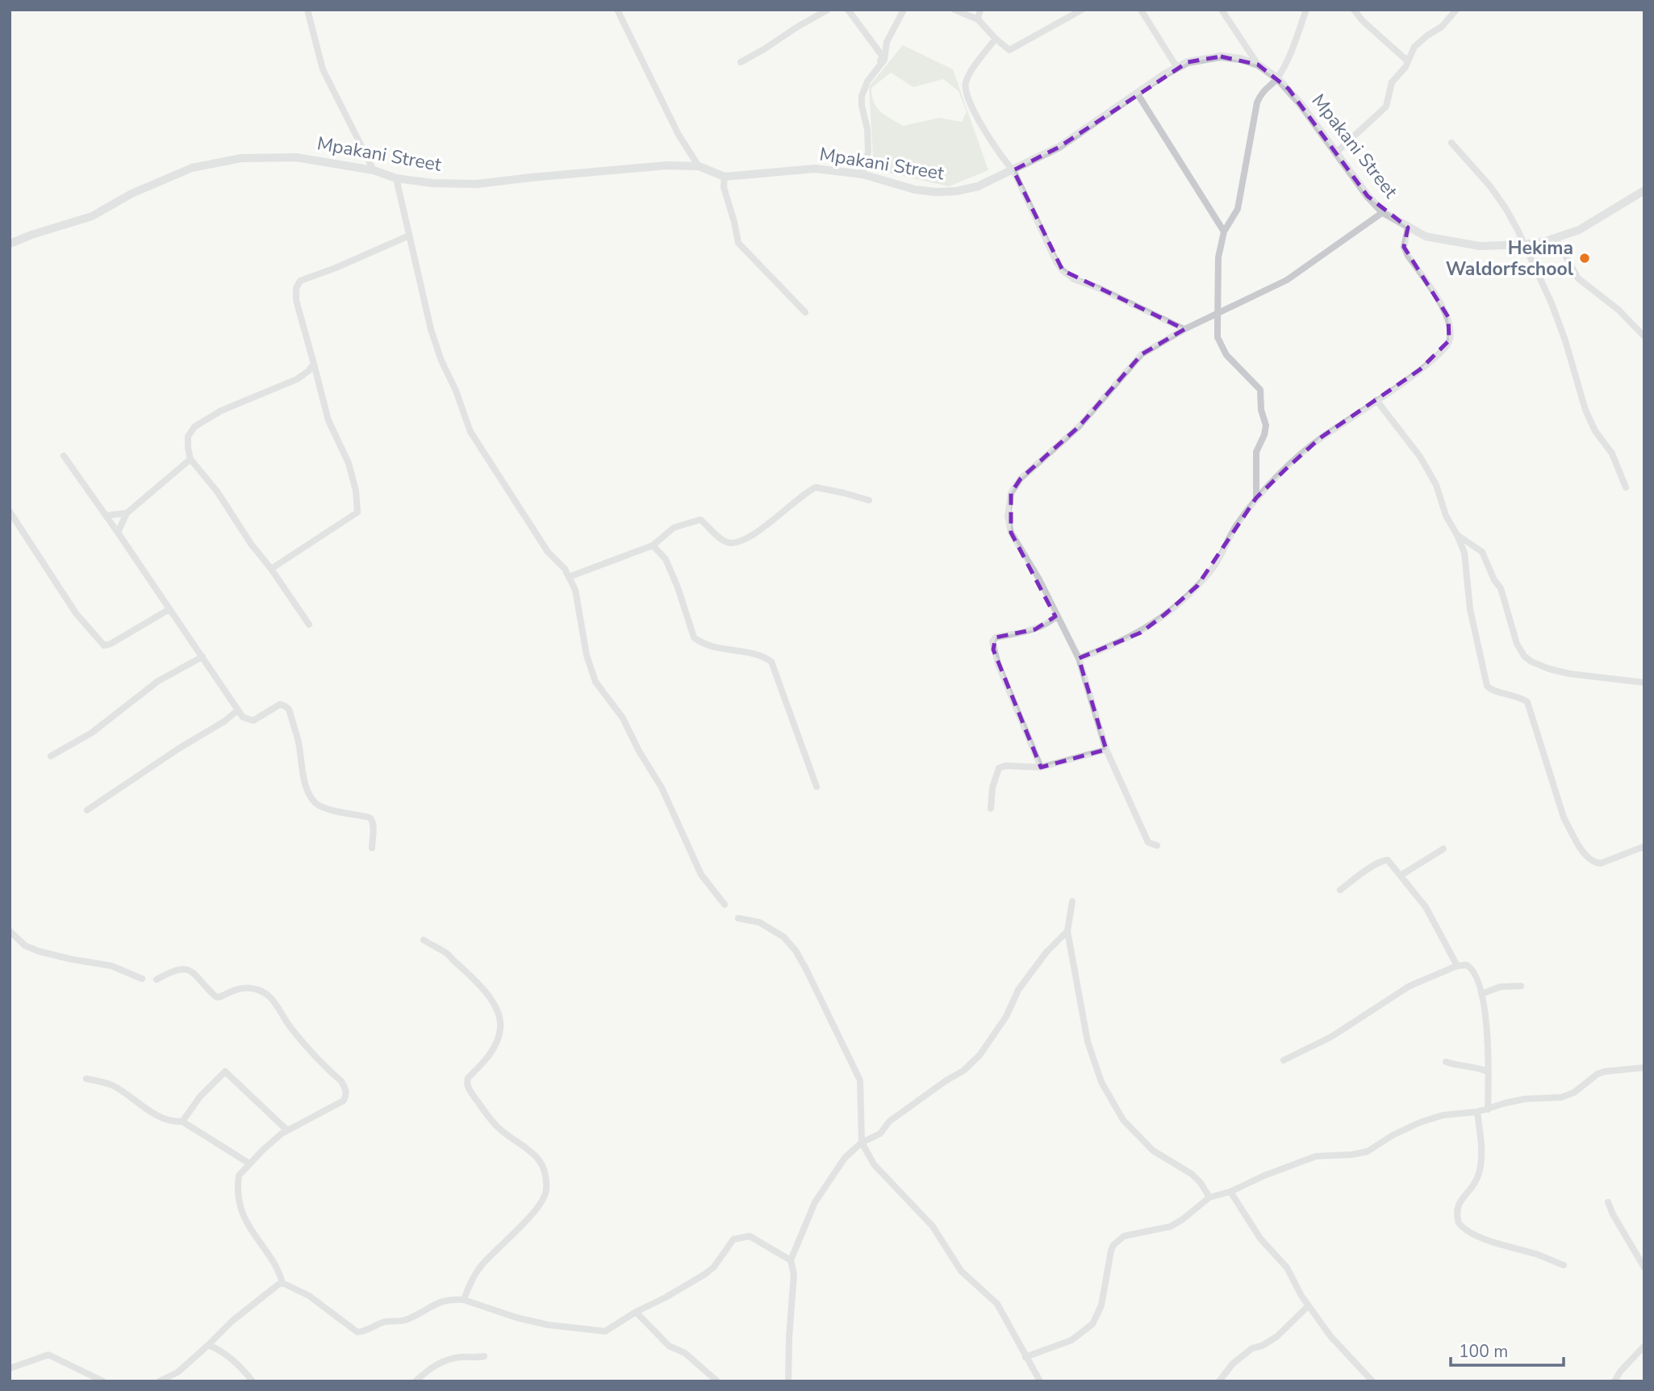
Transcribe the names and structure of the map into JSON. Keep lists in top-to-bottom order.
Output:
{
  "streets": {
    "street": ["Mpakani Street"]
  },
  "places": ["Hekima Waldorfschool"],
  "scale_bar": "100 m"
}
